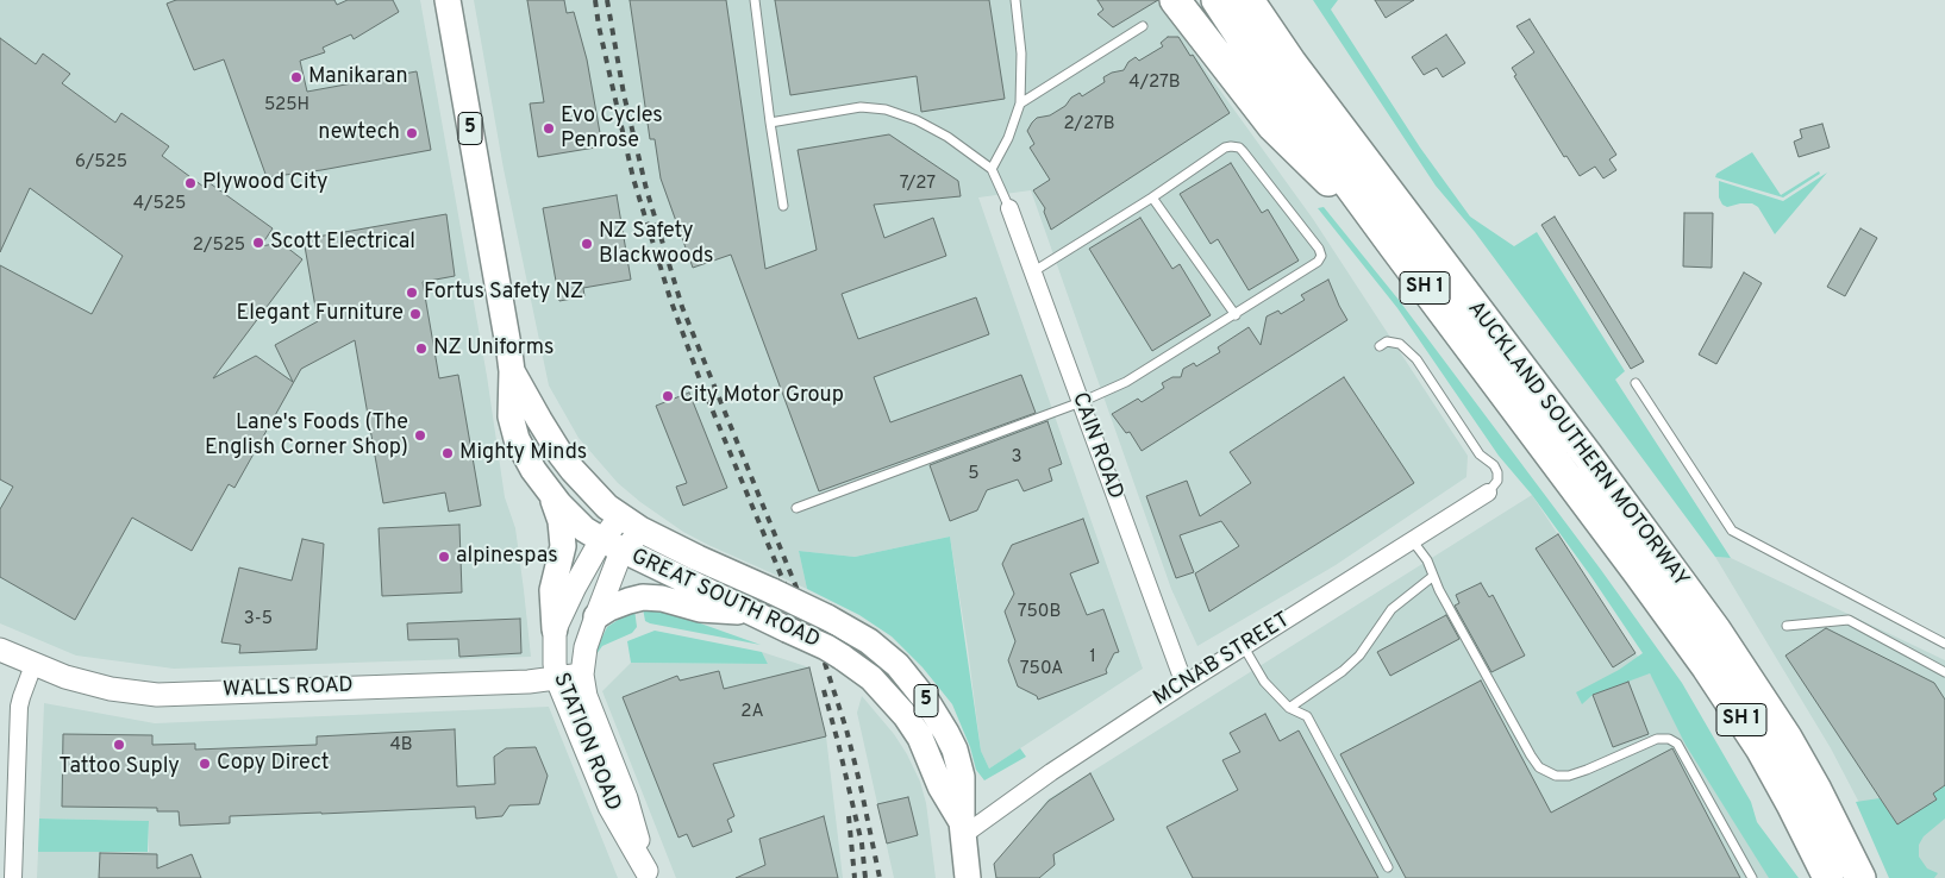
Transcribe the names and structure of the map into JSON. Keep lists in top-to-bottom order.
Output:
{
  "streets": {
    "highway": ["SH 1", "AUCKLAND SOUTHERN MOTORWAY"],
    "main road": [
      "5",
      "GREAT SOUTH ROAD",
      "WALLS ROAD",
      "STATION ROAD"
    ],
    "street": ["CAIN ROAD", "MCNAB STREET"]
  },
  "crossings": [
    ["CAIN ROAD", "MCNAB STREET"],
    ["GREAT SOUTH ROAD", "MCNAB STREET"],
    ["GREAT SOUTH ROAD", "STATION ROAD"],
    ["WALLS ROAD", "STATION ROAD"]
  ],
  "places": [
    "Manikaran",
    "Evo Cycles Penrose",
    "newtech",
    "Plywood City",
    "Scott Electrical",
    "NZ Safety Blackwoods",
    "Fortus Safety NZ",
    "Elegant Furniture",
    "NZ Uniforms",
    "City Motor Group",
    "Lane's Foods (The English Corner Shop)",
    "Mighty Minds",
    "alpinespas",
    "Tattoo Suply",
    "Copy Direct"
  ],
  "house_numbers": [
    "4/27B",
    "525H",
    "2/27B",
    "6/525",
    "7/27",
    "4/525",
    "2/525",
    "3",
    "5",
    "750B",
    "3-5",
    "1",
    "750A",
    "2A",
    "4B"
  ]
}
